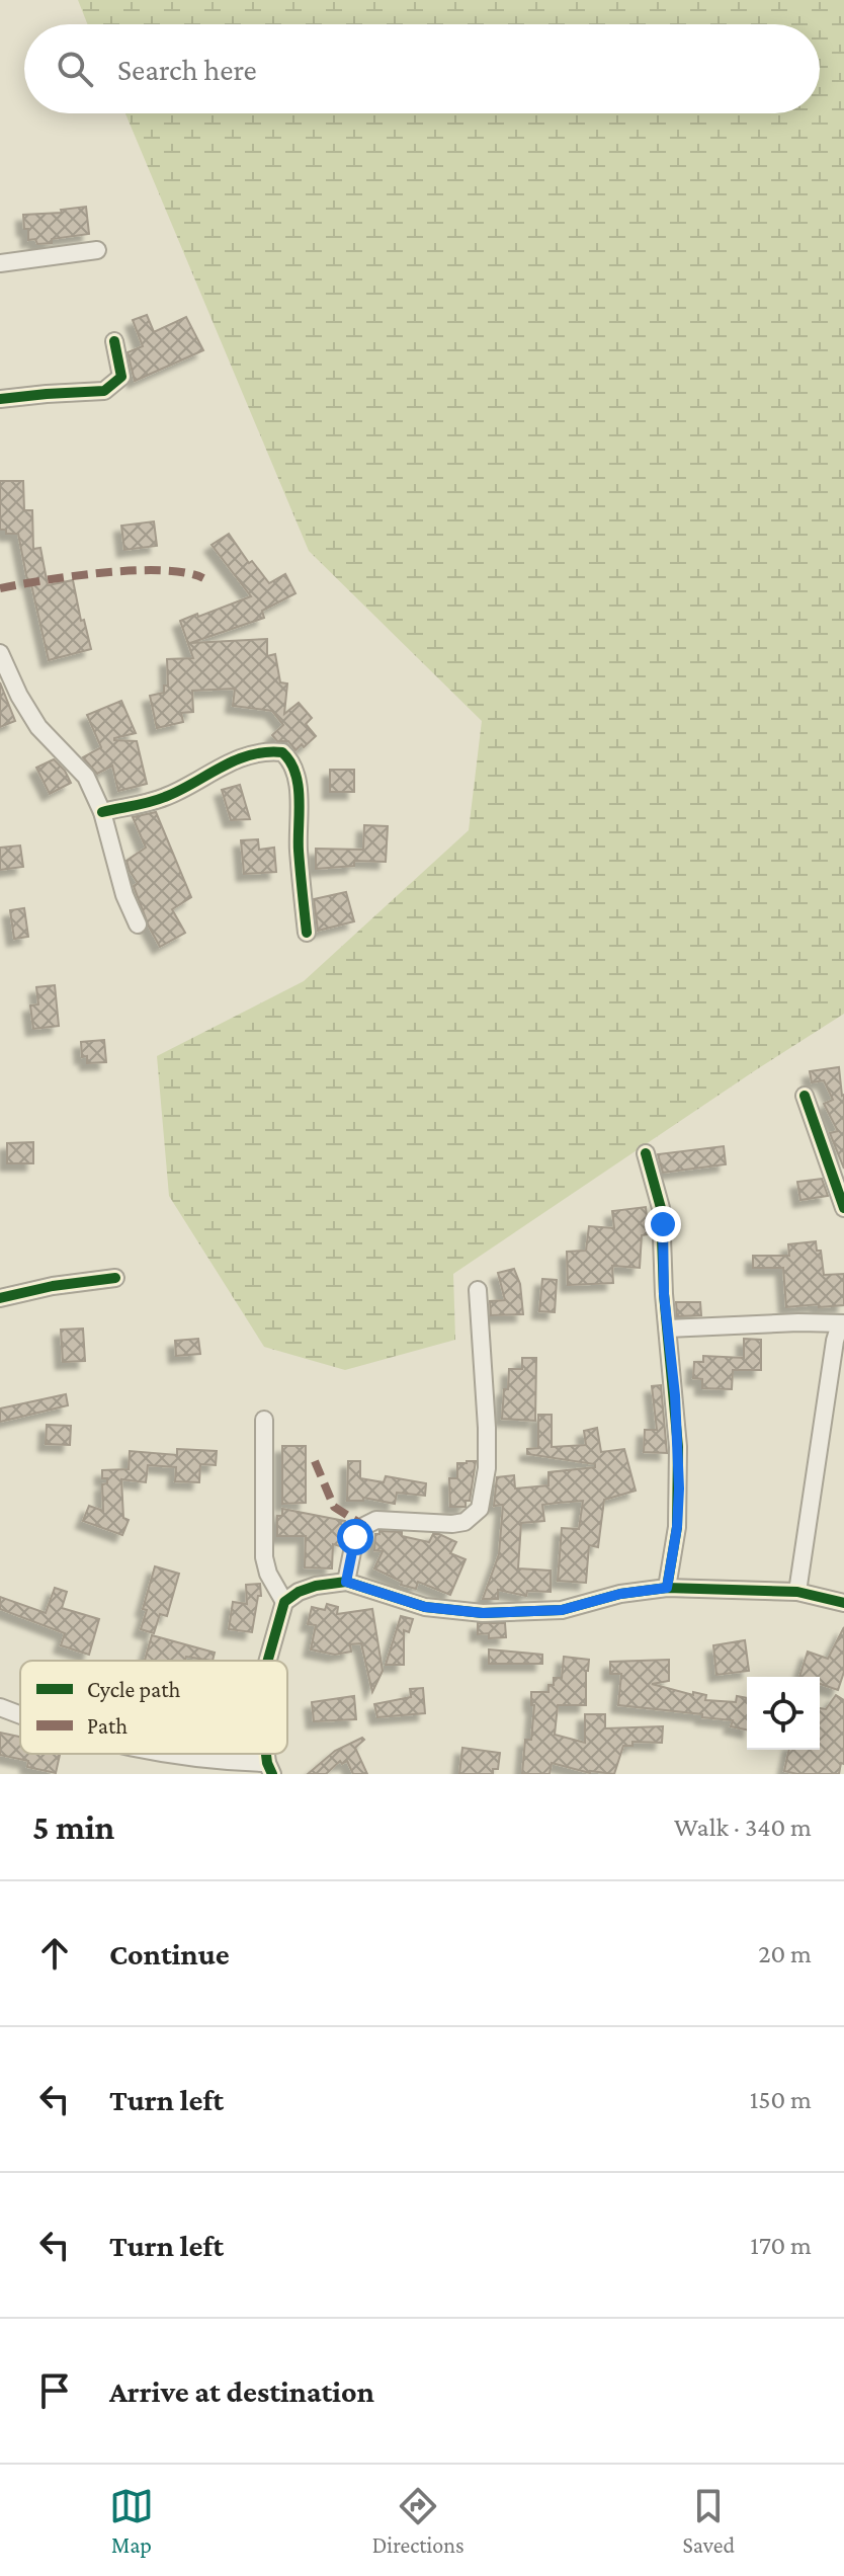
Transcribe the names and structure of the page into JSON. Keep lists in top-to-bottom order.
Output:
{
  "legend": ["Cycle path", "Path"],
  "page": {
    "search": "Search here",
    "heading": ["5 min", "Walk · 340 m"],
    "list": [
      ["Continue", "20 m"],
      ["Turn left", "150 m"],
      ["Turn left", "170 m"],
      "Arrive at destination"
    ],
    "nav": ["Map", "Directions", "Saved"]
  }
}
